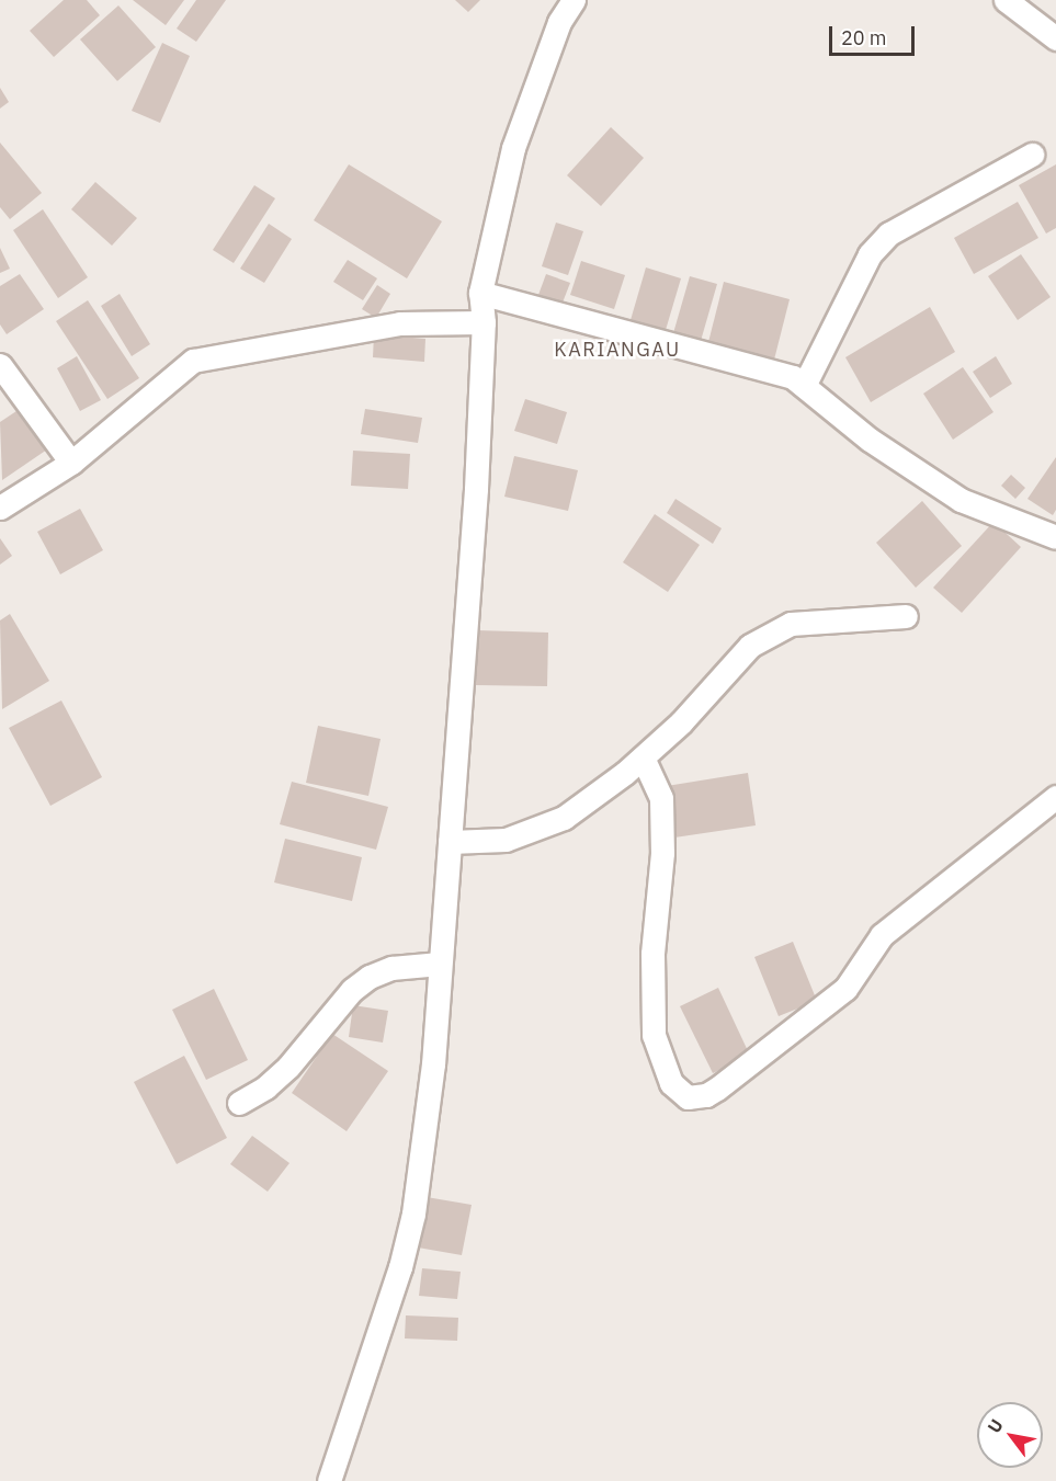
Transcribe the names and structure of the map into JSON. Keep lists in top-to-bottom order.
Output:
{
  "districts": ["KARIANGAU"],
  "scale_bar": "20 m",
  "north": "top left"
}
